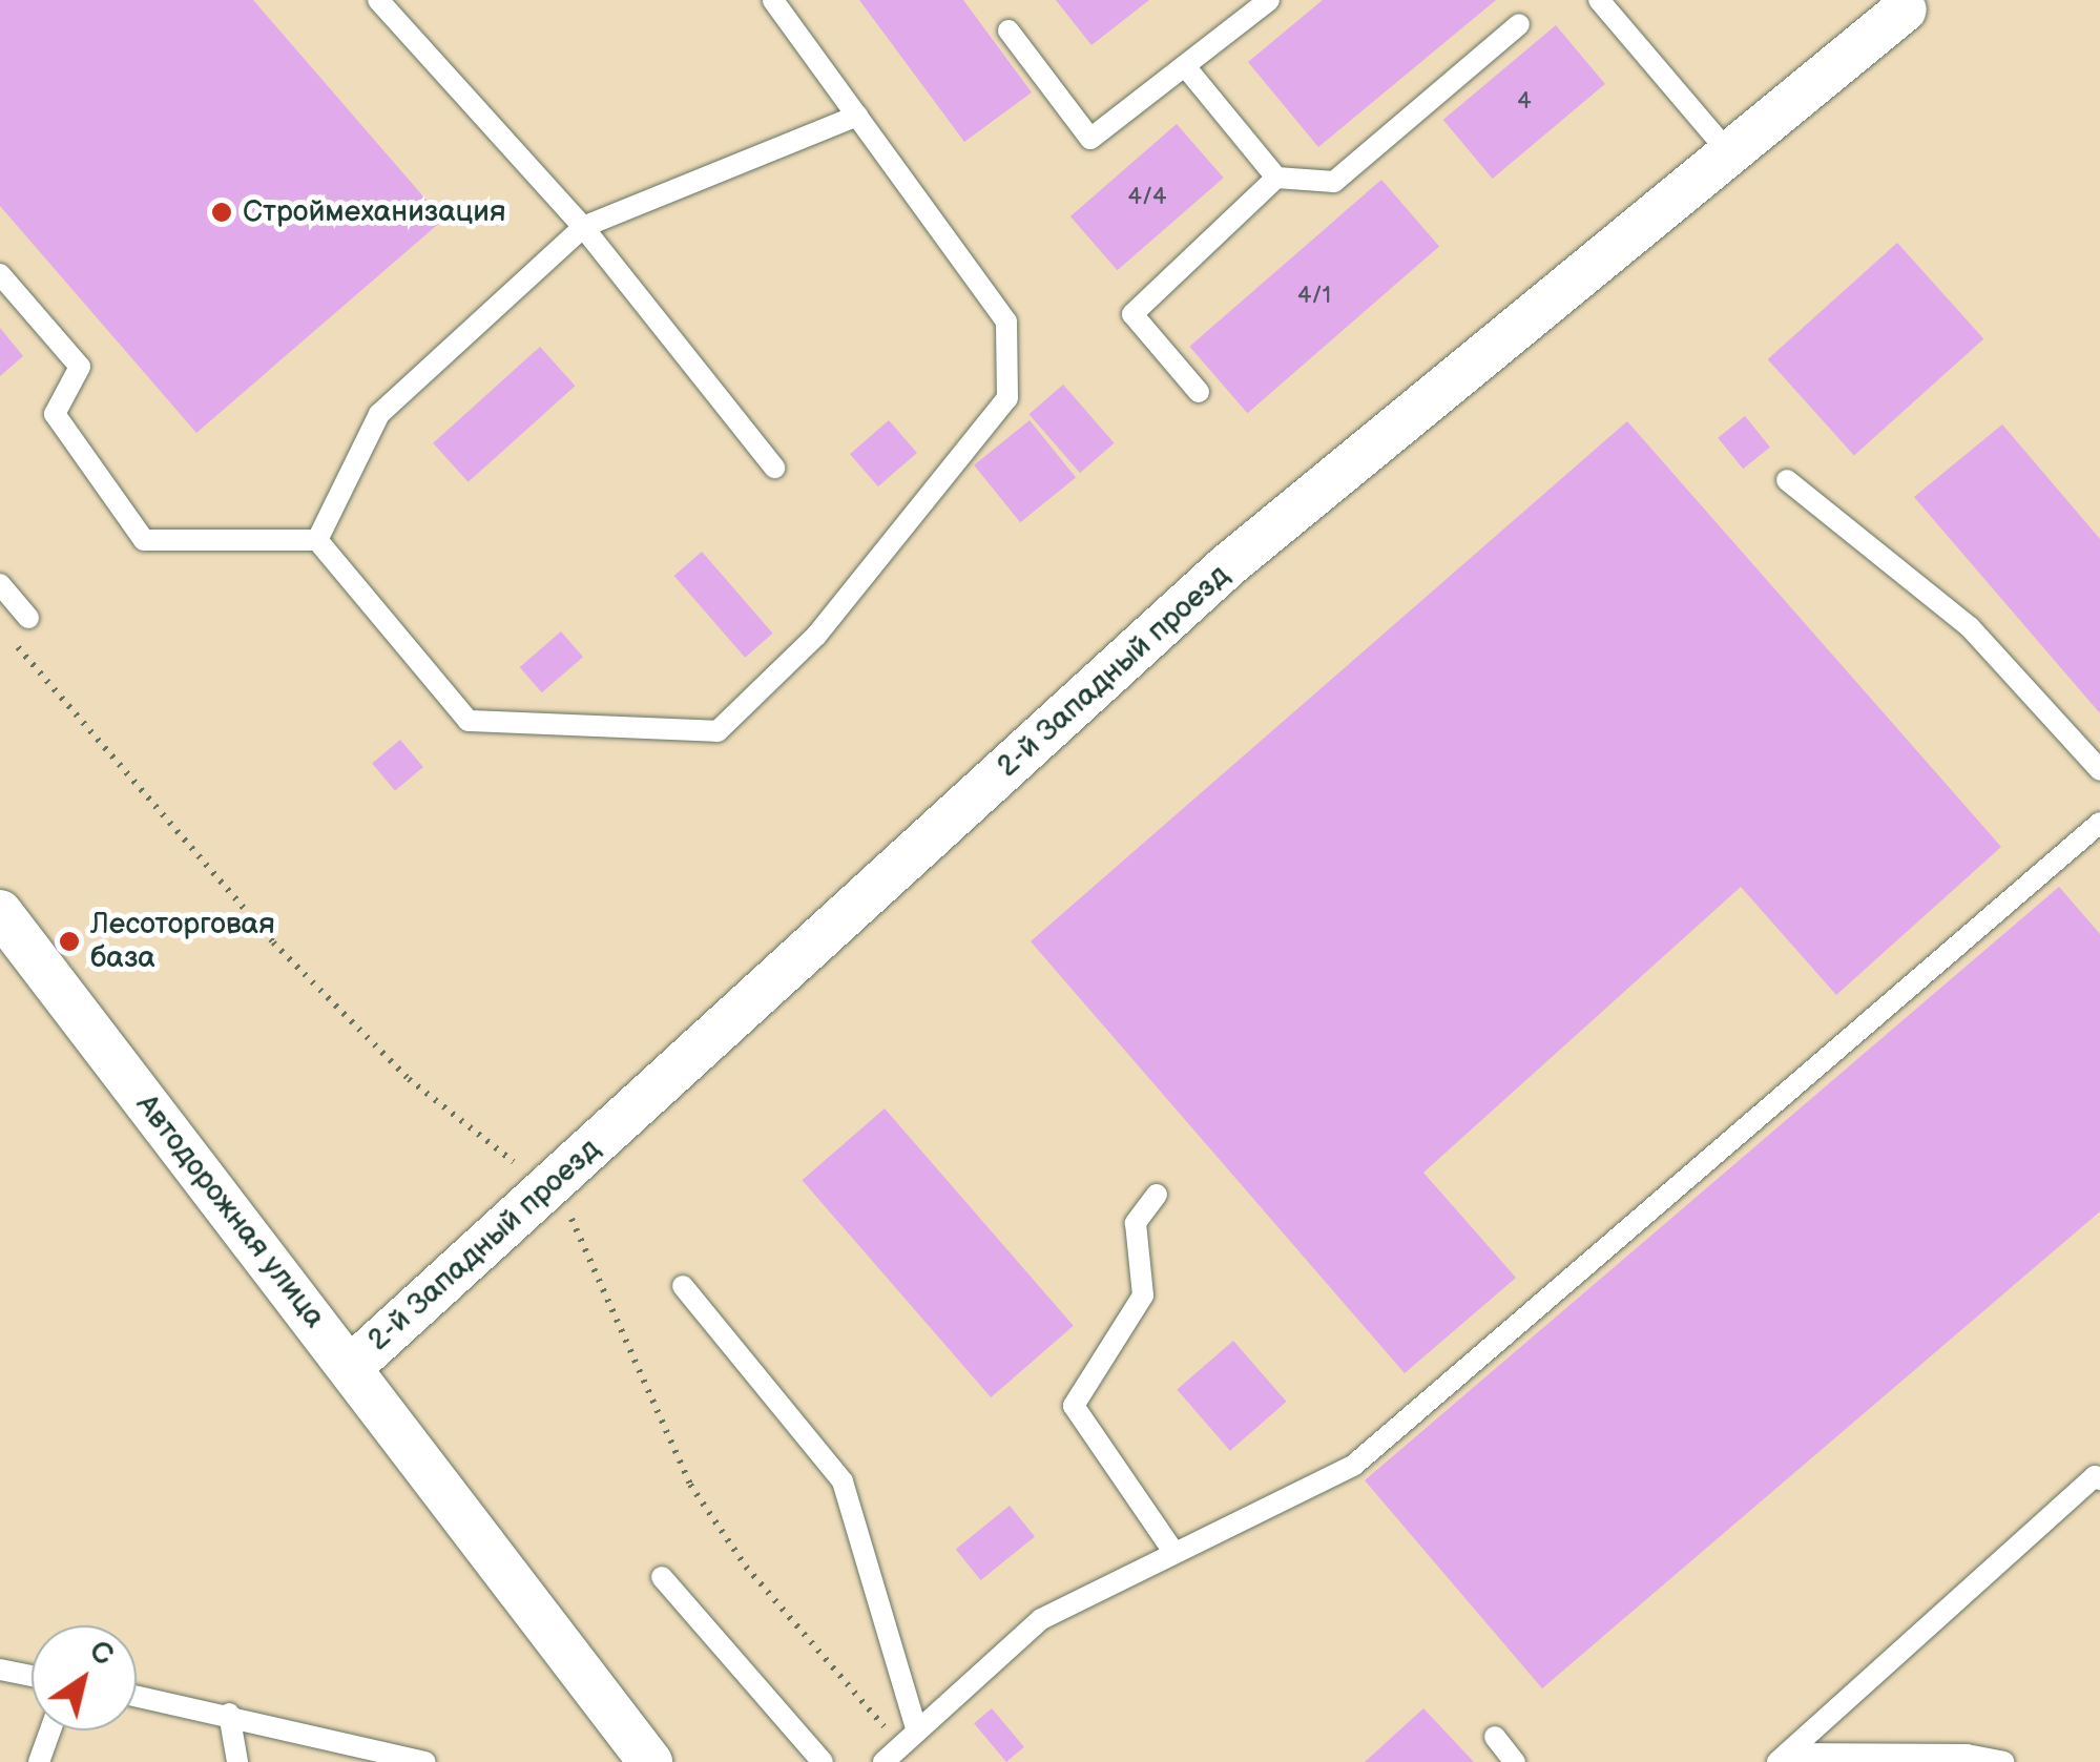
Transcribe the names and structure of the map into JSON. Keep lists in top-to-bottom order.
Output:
{
  "streets": {
    "street": ["2-й Западный проезд", "Автодорожная улица"]
  },
  "crossings": [
    ["2-й Западный проезд", "Автодорожная улица"]
  ],
  "places": ["Строймеханизация", "Лесоторговая база"],
  "house_numbers": ["4", "4/4", "4/1"],
  "north": "top right"
}
